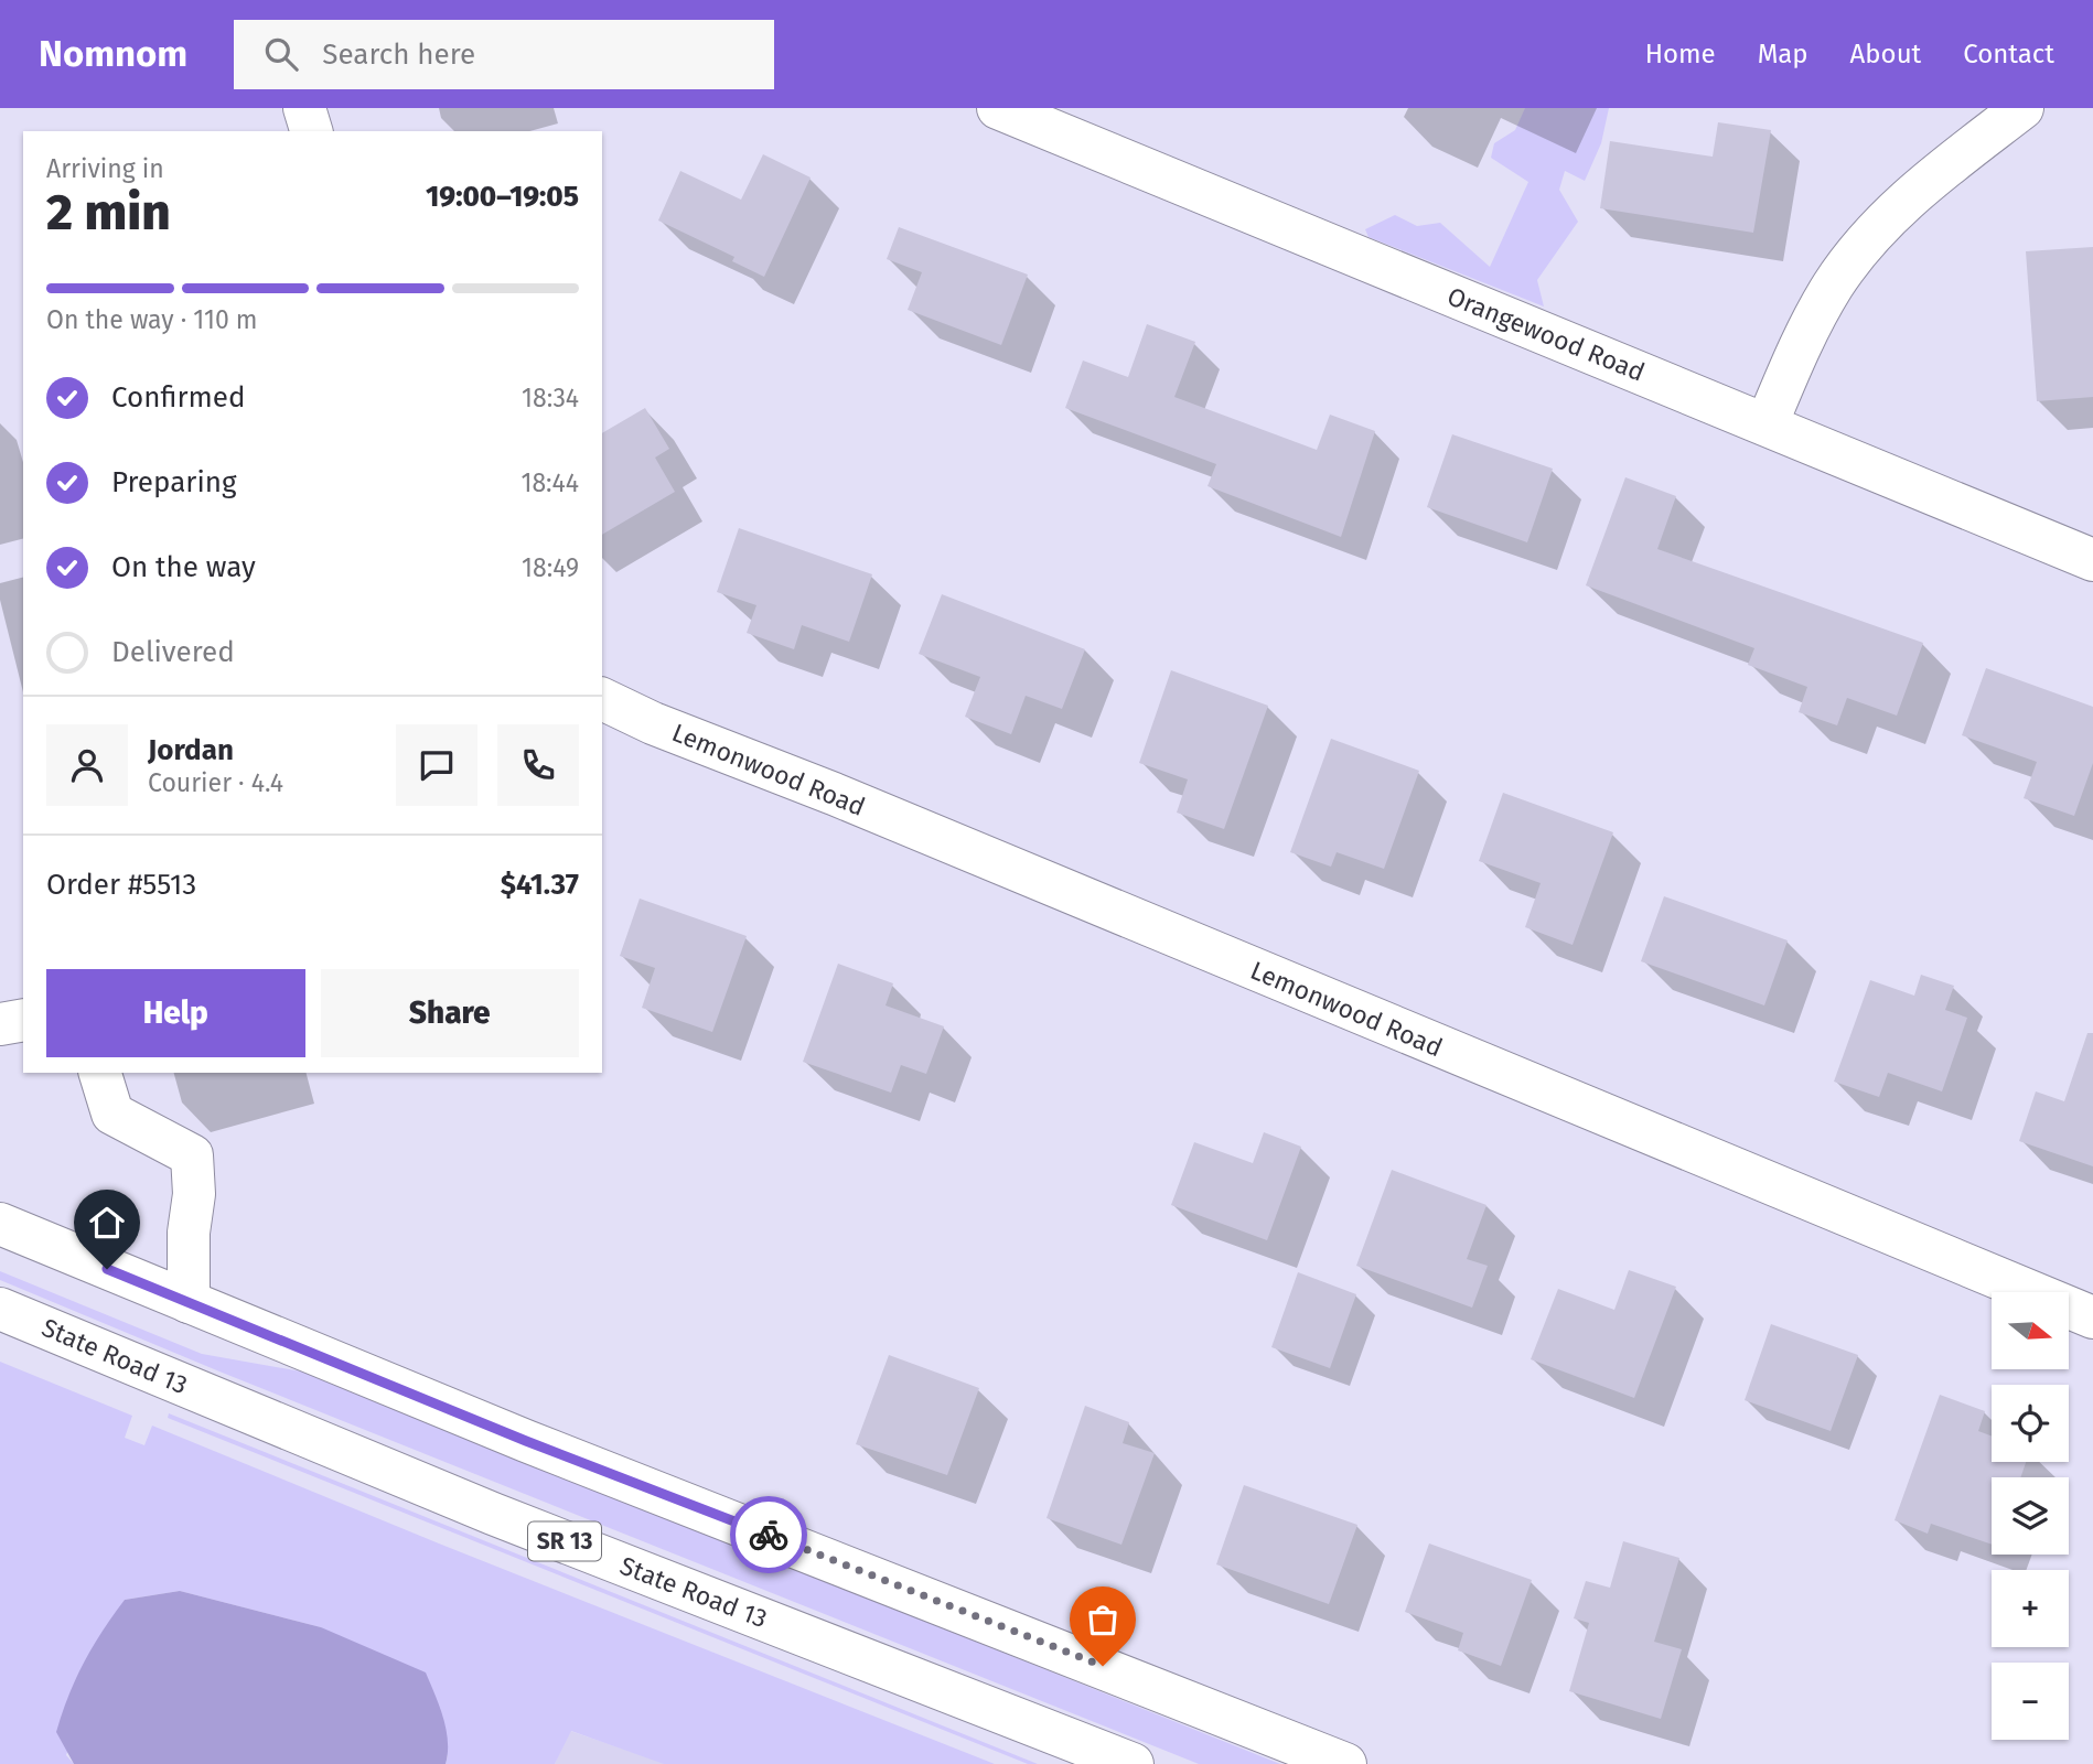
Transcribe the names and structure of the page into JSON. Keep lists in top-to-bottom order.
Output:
{
  "streets": {
    "street": [
      "Orangewood Road",
      "Lemonwood Road",
      "State Road 13",
      "SR 13"
    ]
  },
  "north": "right",
  "page": {
    "header": "Nomnom",
    "search": "Search here",
    "nav": [
      "Home",
      "Map",
      "About",
      "Contact"
    ],
    "heading": ["2 min", "Arriving in", "19:00–19:05"],
    "panel": [
      "Jordan",
      "Courier · 4.4",
      "Order #5513",
      "$41.37"
    ],
    "bar": "On the way · 110 m",
    "list": [
      ["Confirmed", "18:34"],
      ["Preparing", "18:44"],
      ["On the way", "18:49"],
      "Delivered"
    ],
    "buttons": ["Help", "Share"],
    "map_buttons": ["+", "−"]
  }
}
